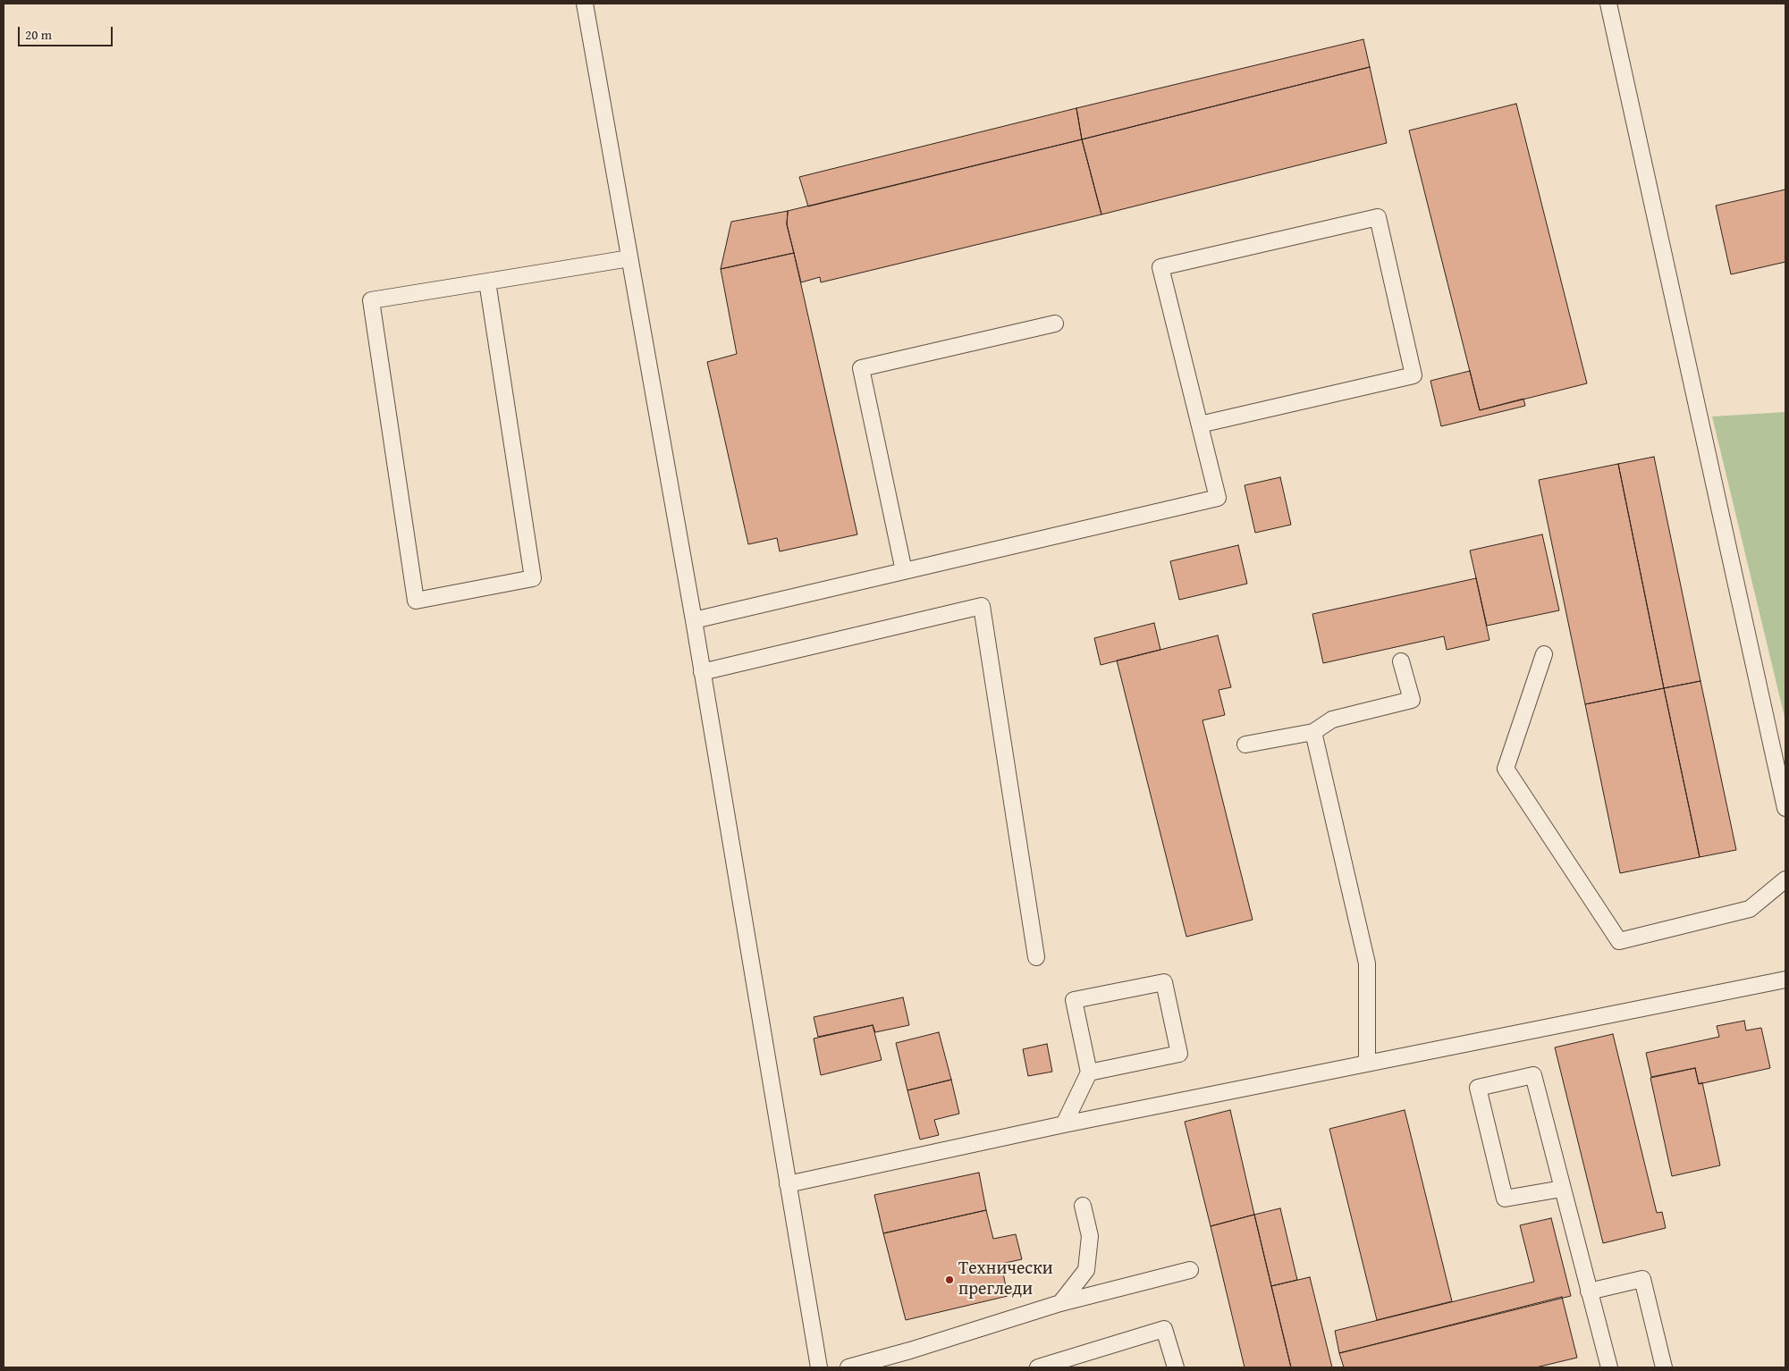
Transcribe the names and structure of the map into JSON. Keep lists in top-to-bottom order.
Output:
{
  "places": ["Технически прегледи"],
  "scale_bar": "20 m"
}
